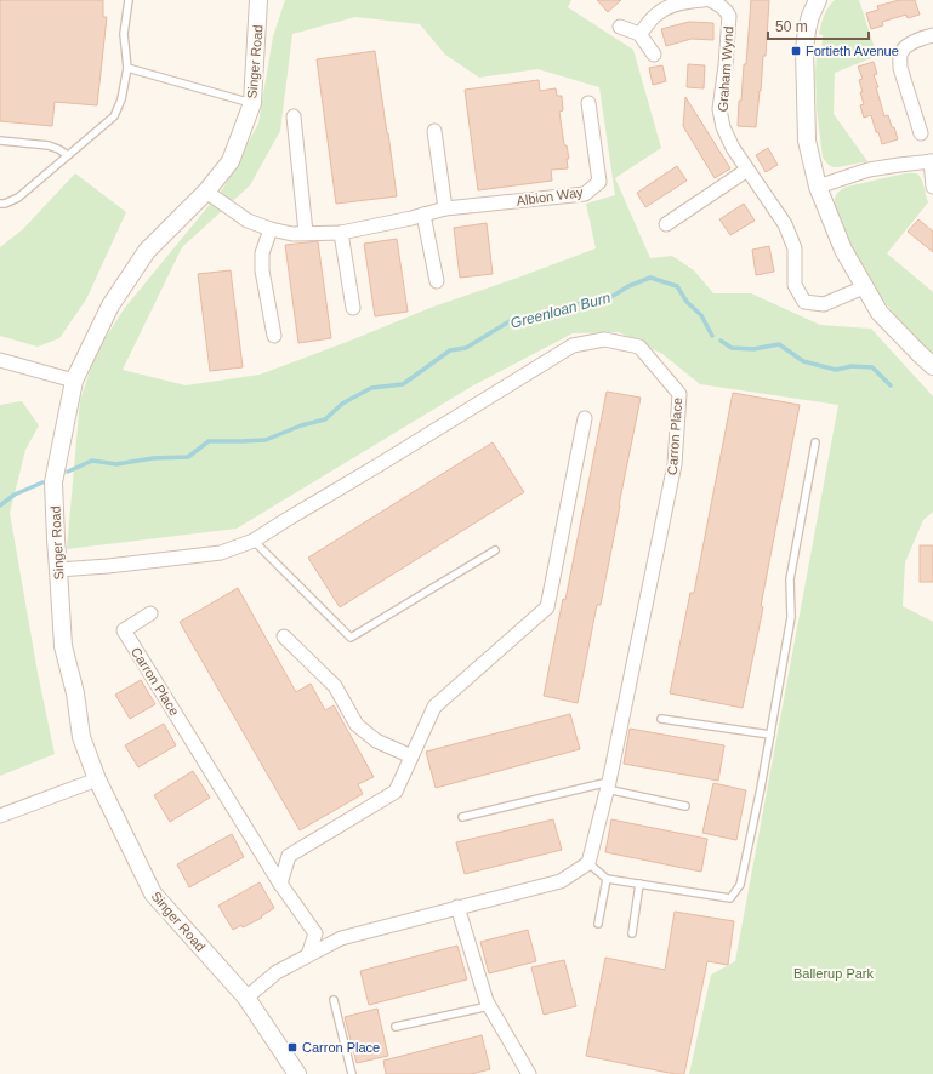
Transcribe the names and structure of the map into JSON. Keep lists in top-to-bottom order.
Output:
{
  "streets": {
    "street": [
      "Singer Road",
      "Graham Wynd",
      "Albion Way",
      "Carron Place"
    ]
  },
  "crossings": [
    ["Singer Road", "Albion Way"],
    ["Singer Road", "Carron Place"]
  ],
  "water": ["Greenloan Burn"],
  "parks": ["Ballerup Park"],
  "places": {
    "transit": ["Fortieth Avenue", "Carron Place"]
  },
  "scale_bar": "50 m"
}
